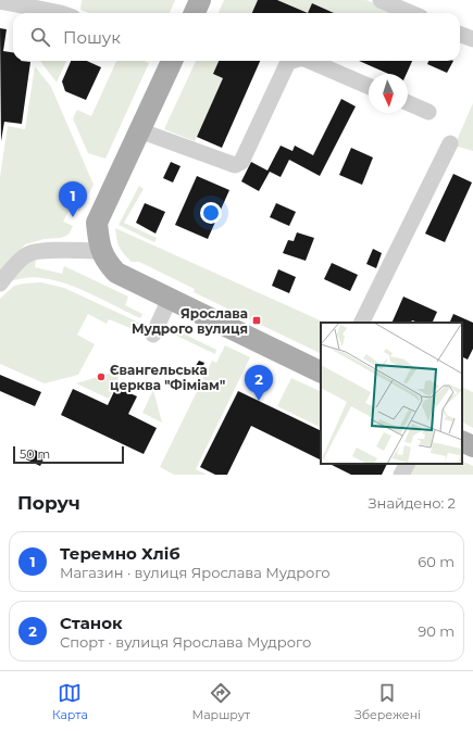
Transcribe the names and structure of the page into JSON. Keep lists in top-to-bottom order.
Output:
{
  "places": {
    "transit": ["Ярослава Мудрого вулиця"],
    "other": ["Євангельська церква \"Фіміам\""]
  },
  "scale_bar": "50 m",
  "north": "bottom",
  "page": {
    "search": "Пошук",
    "pins": ["1", "2"],
    "scale": "50 m",
    "heading": ["Поруч", "Знайдено: 2"],
    "list": [
      {
        "mark": "1",
        "name": "Теремно Хліб",
        "note": "Магазин · вулиця Ярослава Мудрого",
        "value": "60 m"
      },
      {
        "mark": "2",
        "name": "Станок",
        "note": "Спорт · вулиця Ярослава Мудрого",
        "value": "90 m"
      }
    ],
    "nav": ["Карта", "Маршрут", "Збережені"]
  }
}
